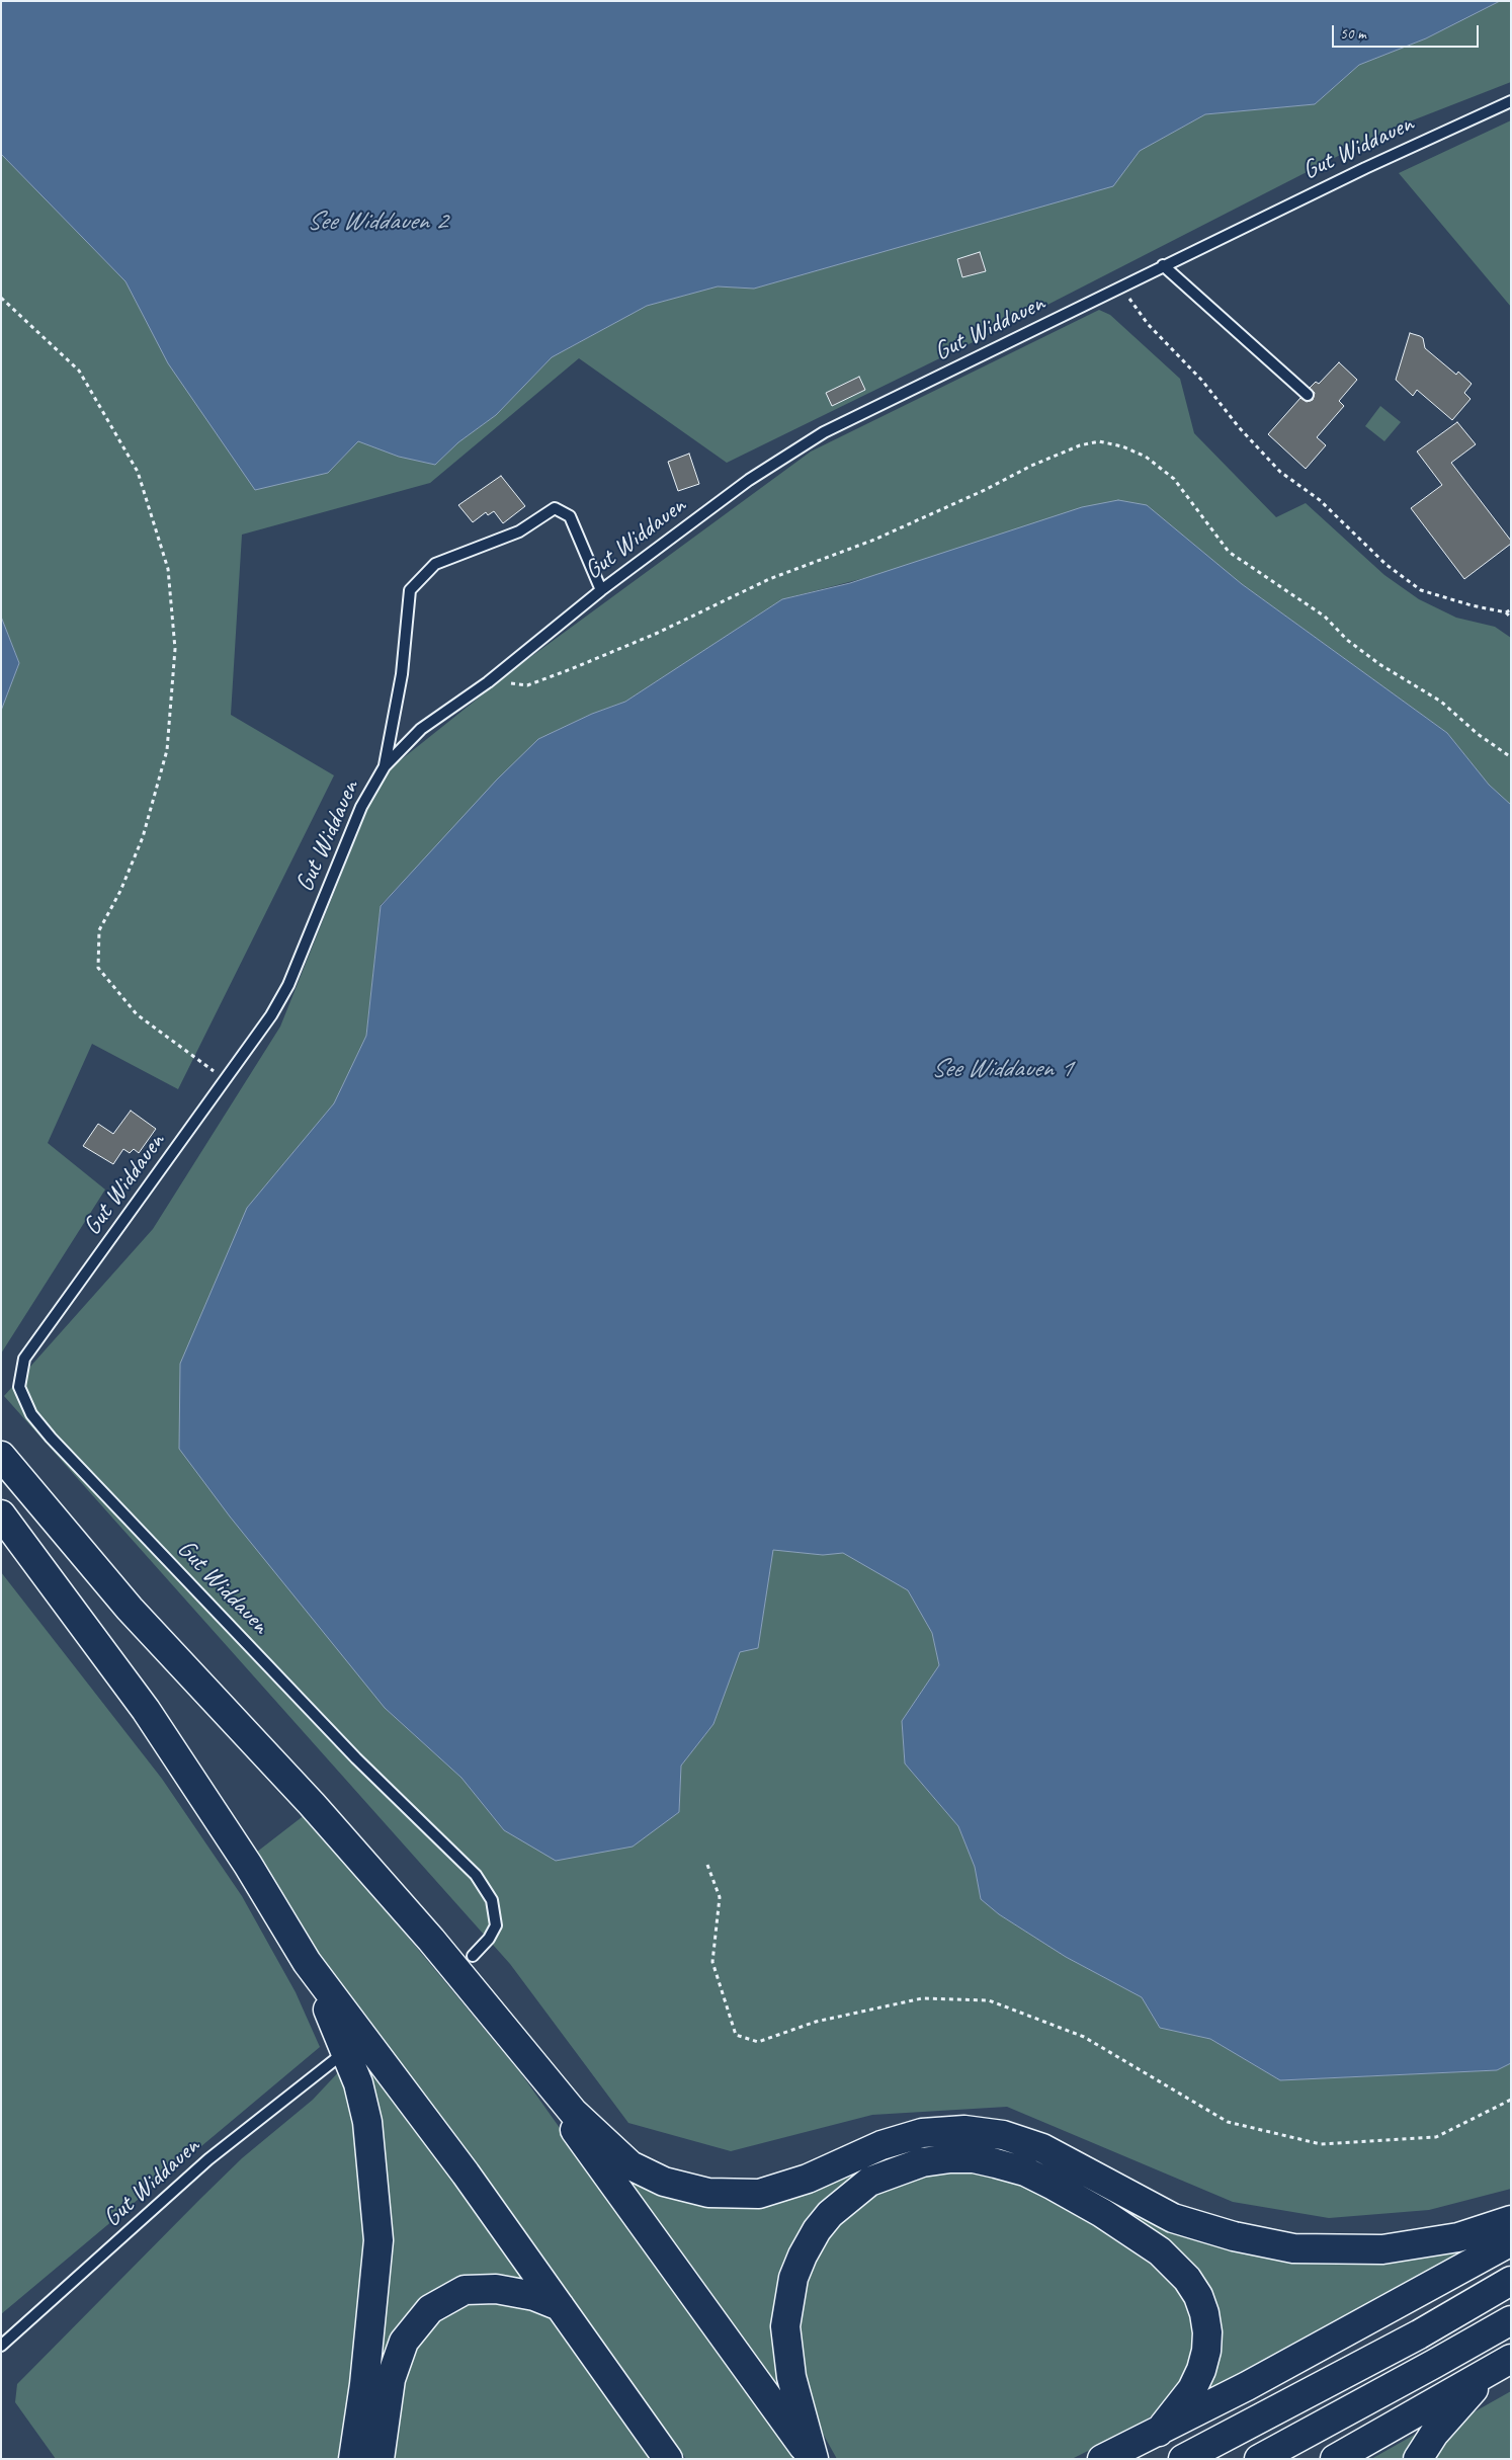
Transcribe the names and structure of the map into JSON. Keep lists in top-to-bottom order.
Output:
{
  "streets": {
    "lane": ["Gut Widdauen"]
  },
  "water": ["See Widdauen 2", "See Widdauen 1"],
  "scale_bar": "50 m"
}
